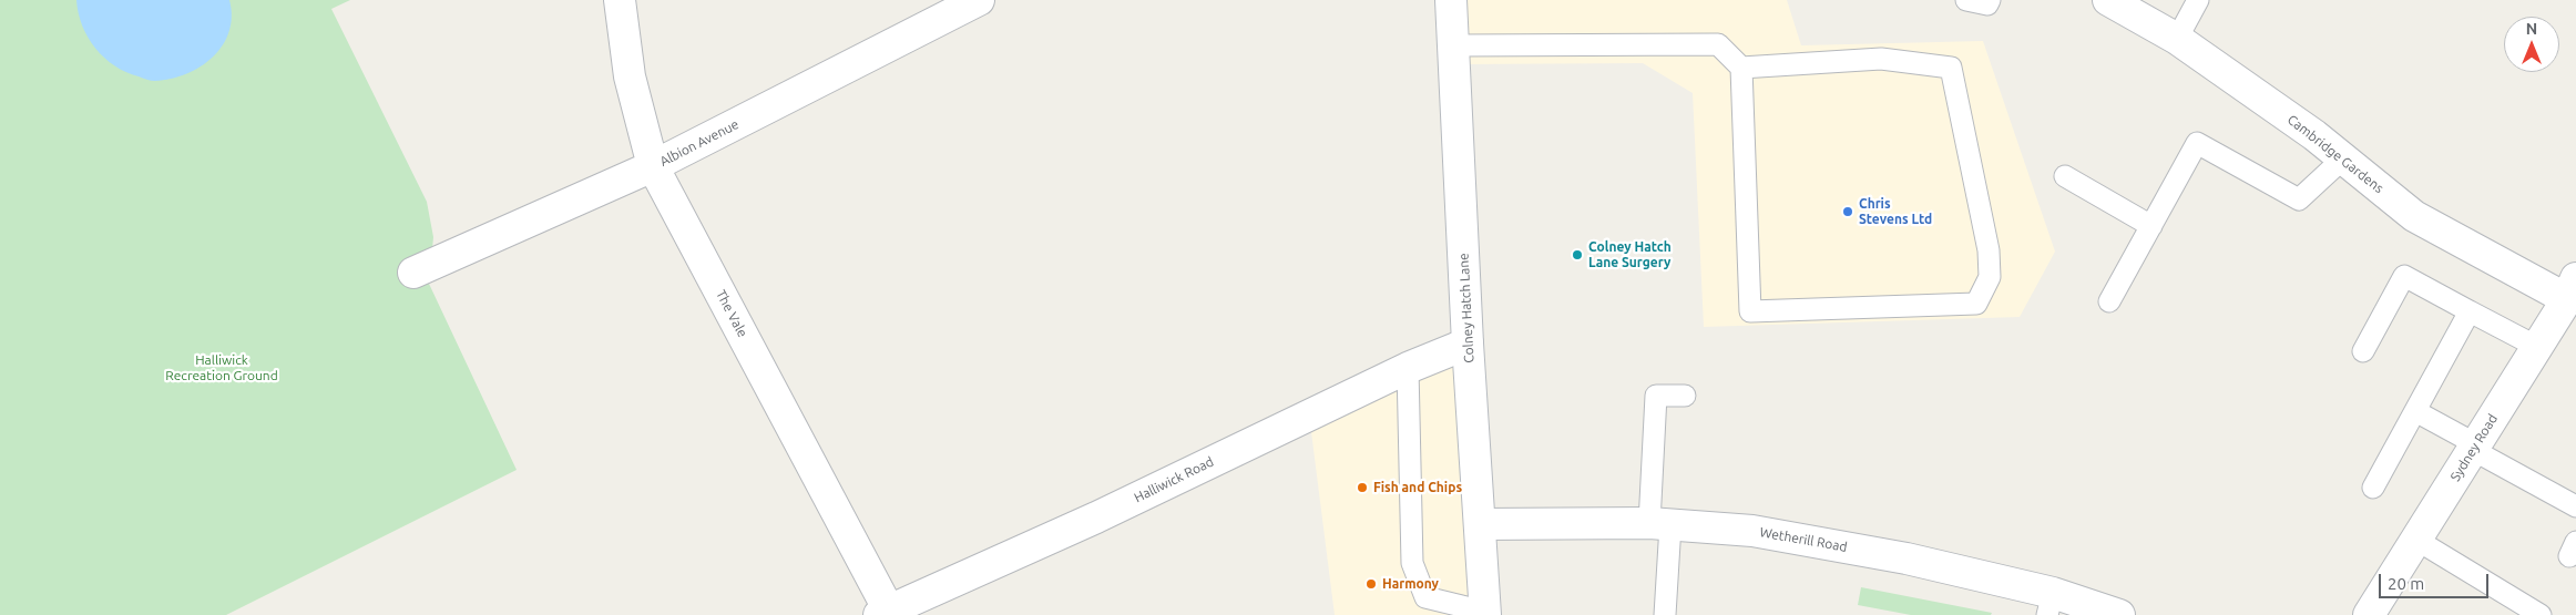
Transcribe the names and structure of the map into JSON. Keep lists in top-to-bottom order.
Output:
{
  "streets": {
    "street": [
      "Albion Avenue",
      "Cambridge Gardens",
      "Colney Hatch Lane",
      "The Vale",
      "Sydney Road",
      "Halliwick Road",
      "Wetherill Road"
    ]
  },
  "crossings": [
    ["Albion Avenue", "The Vale"],
    ["Cambridge Gardens", "Sydney Road"],
    ["Colney Hatch Lane", "Halliwick Road"],
    ["Colney Hatch Lane", "Wetherill Road"],
    ["The Vale", "Halliwick Road"]
  ],
  "parks": ["Halliwick Recreation Ground"],
  "places": [
    "Chris Stevens Ltd",
    "Colney Hatch Lane Surgery",
    "Fish and Chips",
    "Harmony"
  ],
  "scale_bar": "20 m",
  "north": "top"
}
